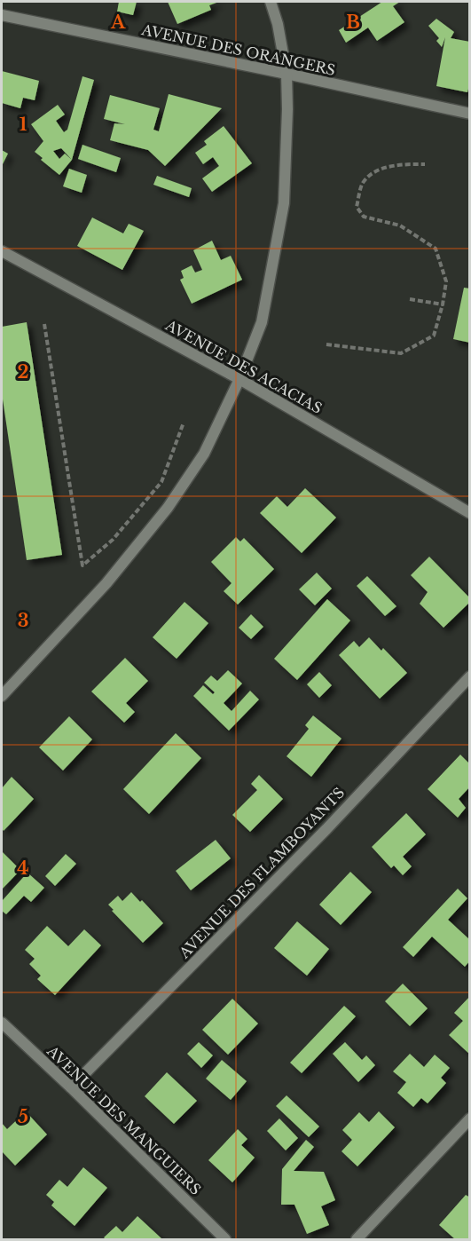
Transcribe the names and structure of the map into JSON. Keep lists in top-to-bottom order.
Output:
{
  "streets": {
    "street": [
      "AVENUE DES ORANGERS",
      "AVENUE DES ACACIAS",
      "AVENUE DES FLAMBOYANTS",
      "AVENUE DES MANGUIERS"
    ]
  },
  "crossings": [
    ["AVENUE DES FLAMBOYANTS", "AVENUE DES MANGUIERS"]
  ],
  "grid": {
    "columns": ["A", "B"],
    "rows": [
      "1",
      "2",
      "3",
      "4",
      "5"
    ]
  }
}
